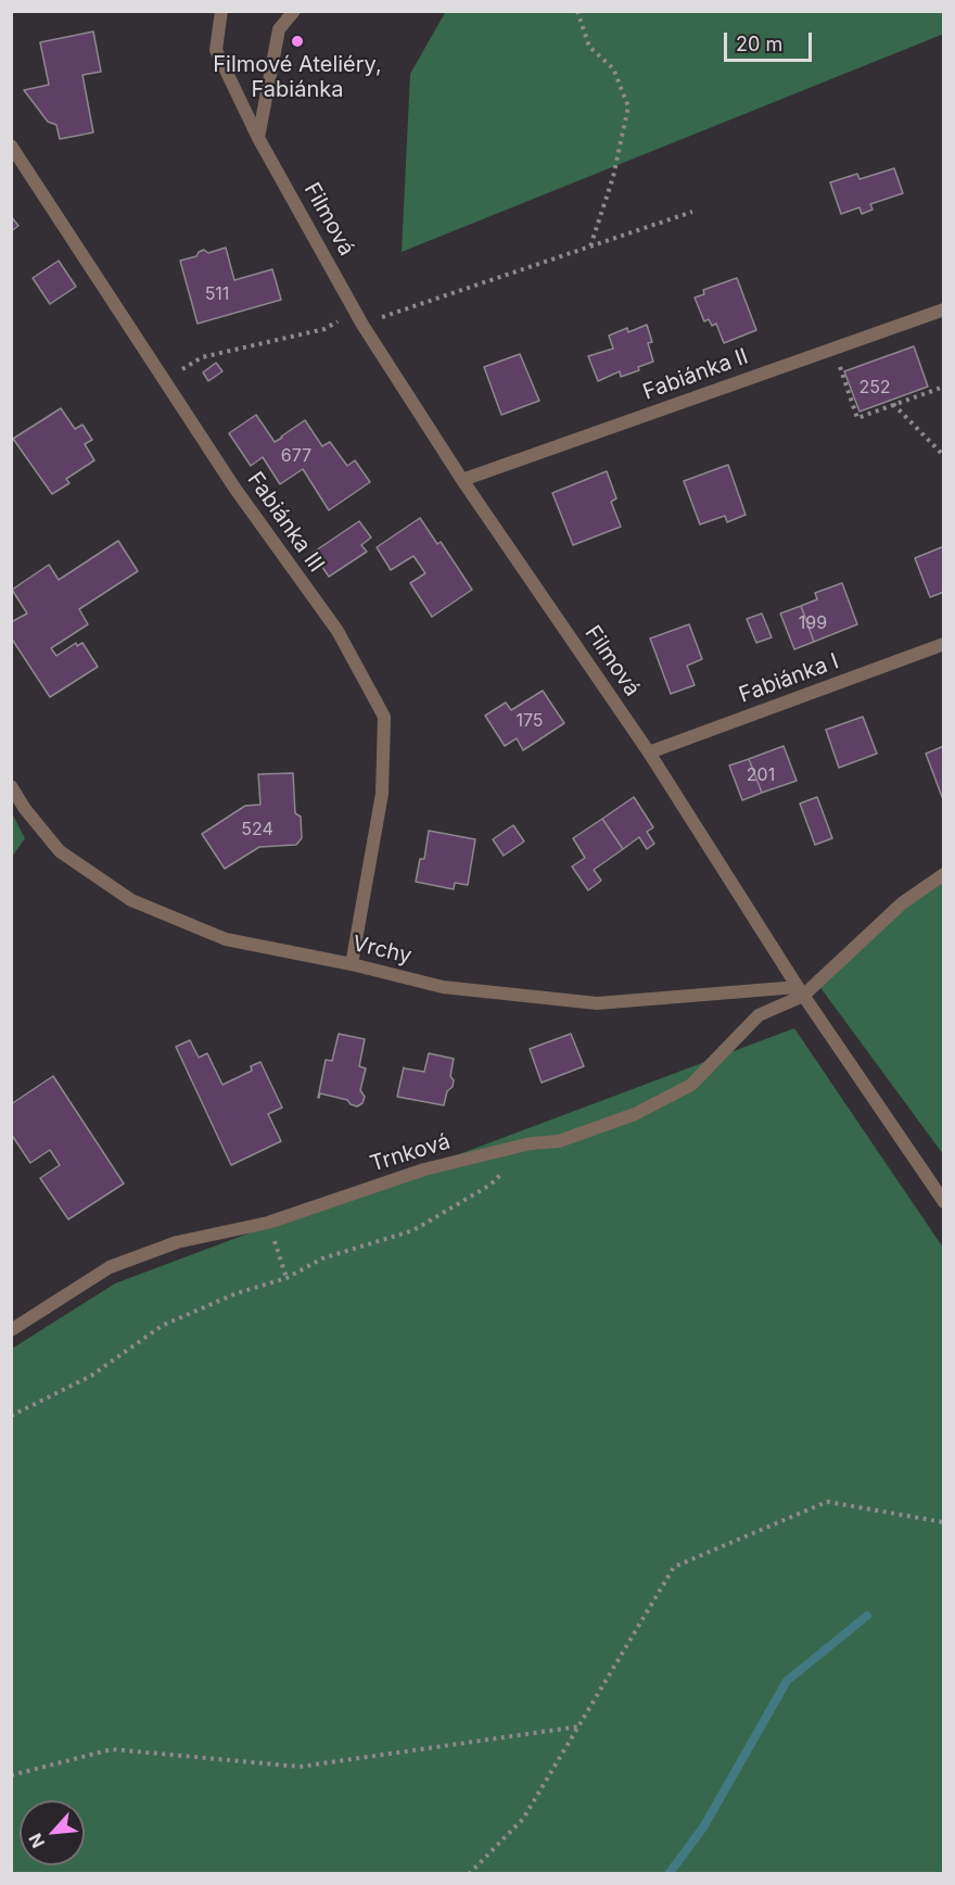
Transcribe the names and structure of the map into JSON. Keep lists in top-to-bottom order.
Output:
{
  "streets": {
    "street": [
      "Filmová",
      "Fabiánka II",
      "Fabiánka III",
      "Fabiánka I",
      "Vrchy",
      "Trnková"
    ]
  },
  "crossings": [
    ["Filmová", "Fabiánka II"],
    ["Filmová", "Fabiánka I"],
    ["Filmová", "Vrchy"],
    ["Filmová", "Trnková"],
    ["Fabiánka III", "Vrchy"],
    ["Vrchy", "Trnková"]
  ],
  "places": ["Filmové Ateliéry, Fabiánka"],
  "house_numbers": [
    "511",
    "252",
    "677",
    "199",
    "175",
    "201",
    "524"
  ],
  "scale_bar": "20 m",
  "north": "bottom left"
}
